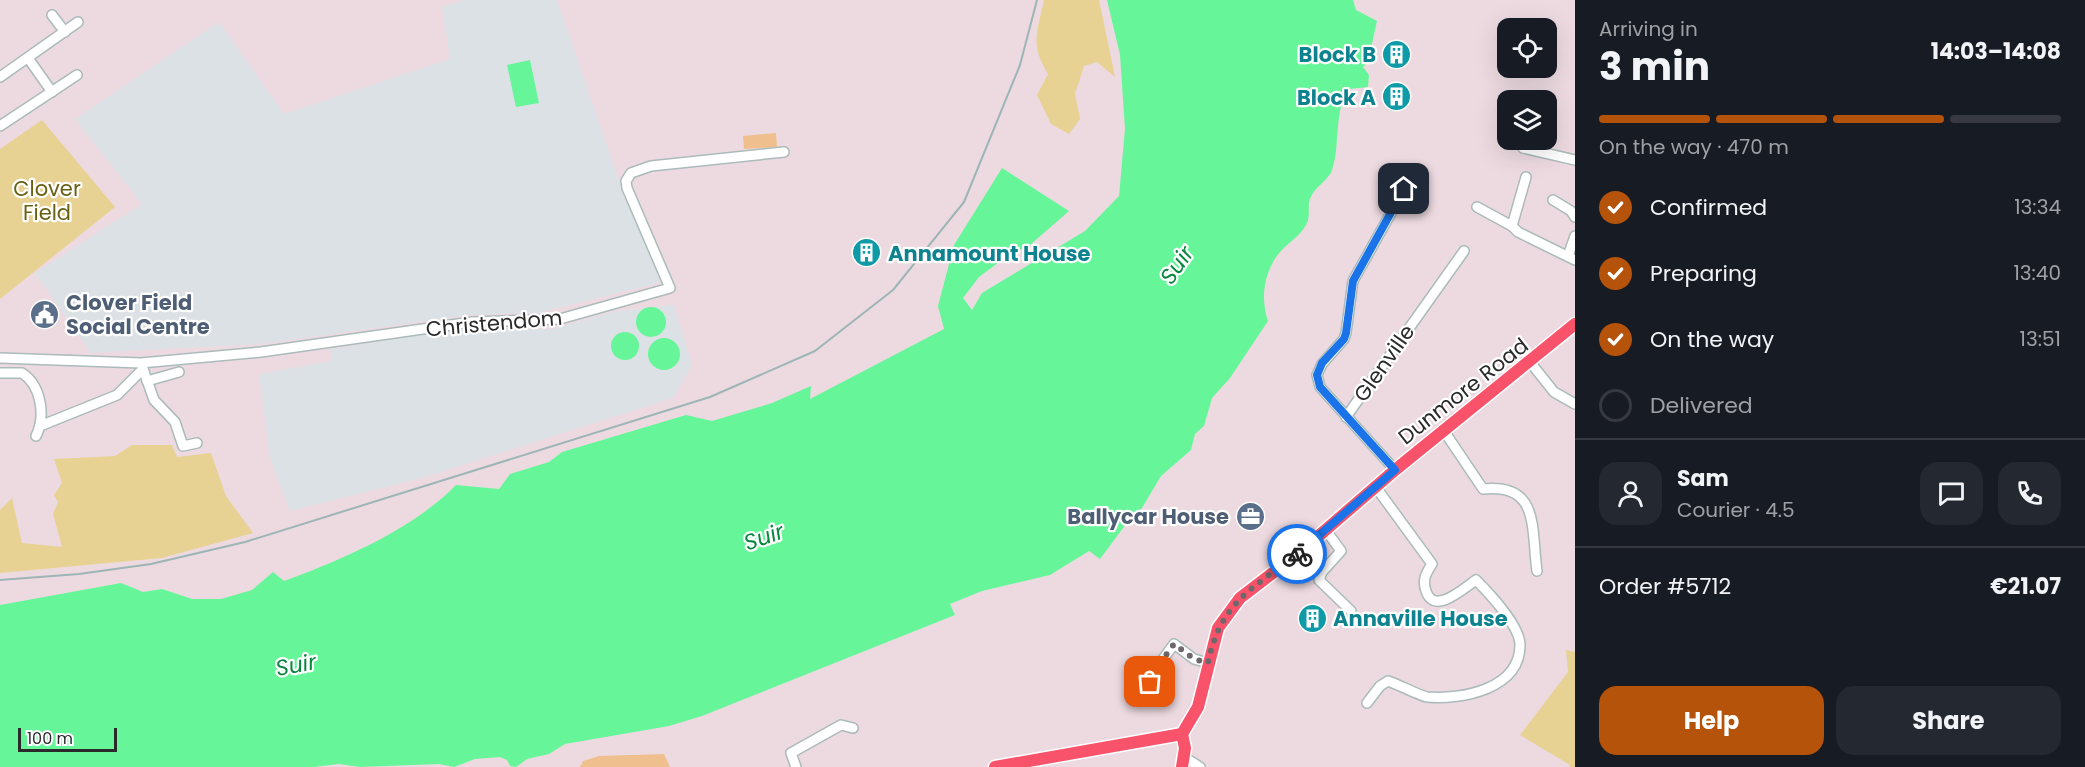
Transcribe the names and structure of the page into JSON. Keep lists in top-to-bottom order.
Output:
{
  "streets": {
    "main road": ["Dunmore Road"],
    "street": ["Christendom", "Glenville"]
  },
  "crossings": [
    ["Glenville", "Dunmore Road"]
  ],
  "water": ["Suir"],
  "parks": ["Clover Field"],
  "places": {
    "building": [
      "Block B",
      "Block A",
      "Annamount House",
      "Annaville House"
    ],
    "public building": ["Clover Field Social Centre"],
    "office": ["Ballycar House"]
  },
  "scale_bar": "100 m",
  "page": {
    "heading": ["3 min", "Arriving in", "14:03–14:08"],
    "panel": [
      "Sam",
      "Courier · 4.5",
      "Order #5712",
      "€21.07"
    ],
    "bar": "On the way · 470 m",
    "list": [
      ["Confirmed", "13:34"],
      ["Preparing", "13:40"],
      ["On the way", "13:51"],
      "Delivered"
    ],
    "buttons": ["Help", "Share"],
    "scale": "100 m"
  }
}
